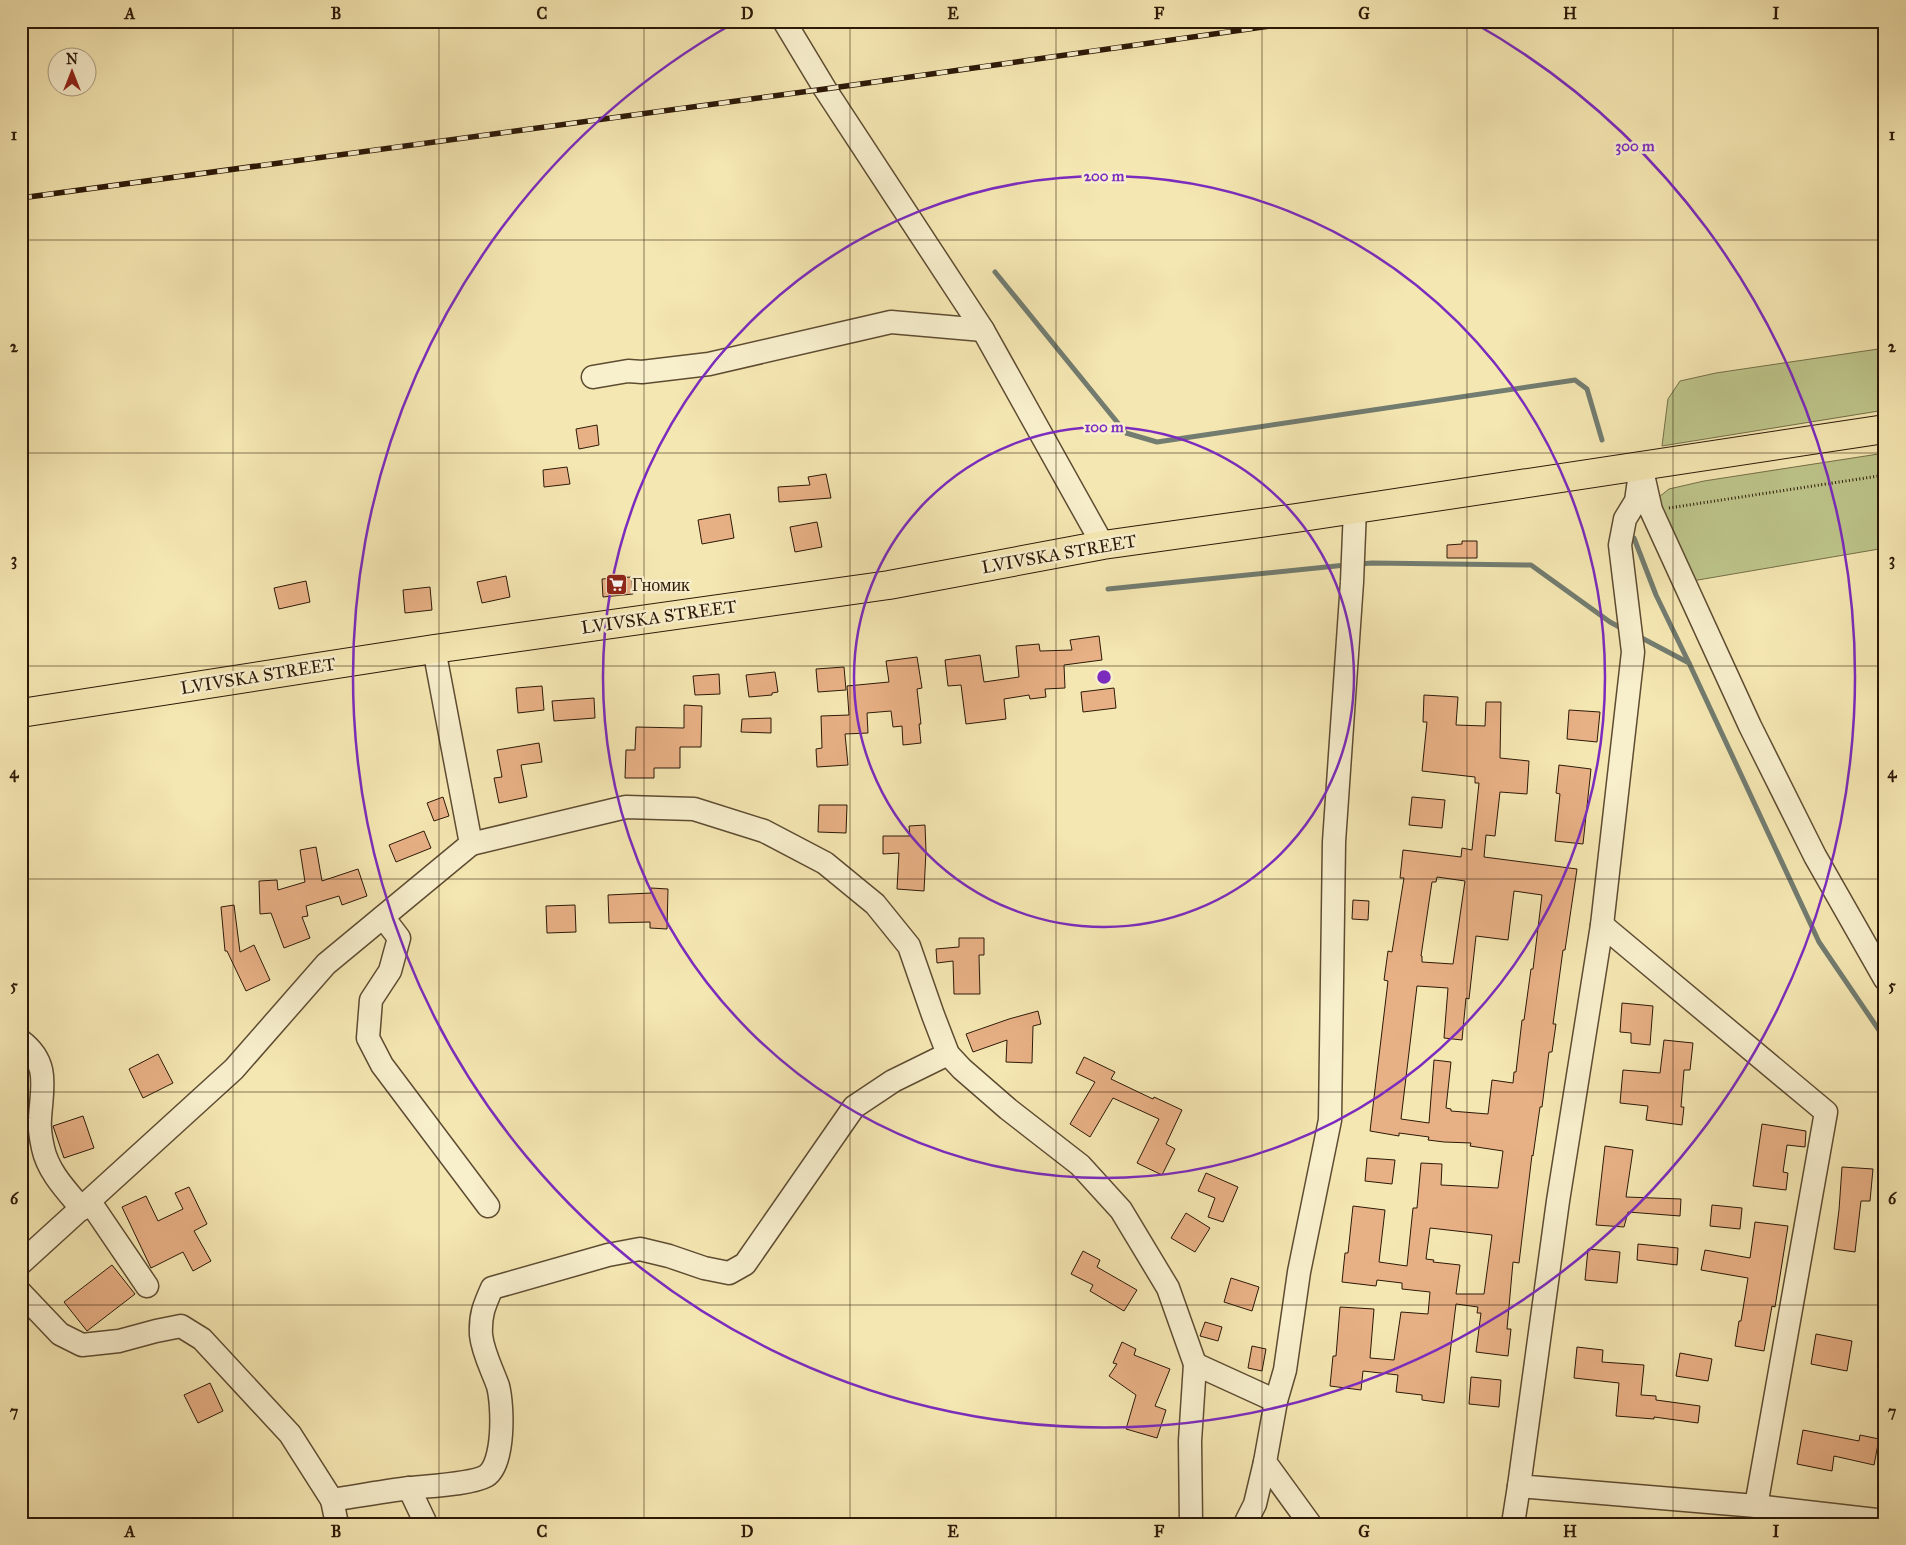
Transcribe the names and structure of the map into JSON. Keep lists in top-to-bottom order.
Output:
{
  "streets": {
    "main road": ["LVIVSKA STREET"]
  },
  "places": {
    "supermarket": ["Гномик"]
  },
  "north": "top",
  "grid": {
    "columns": [
      "A",
      "B",
      "C",
      "D",
      "E",
      "F",
      "G",
      "H",
      "I"
    ],
    "rows": [
      "1",
      "2",
      "3",
      "4",
      "5",
      "6",
      "7"
    ]
  },
  "rings": ["300 m", "200 m", "100 m"]
}
